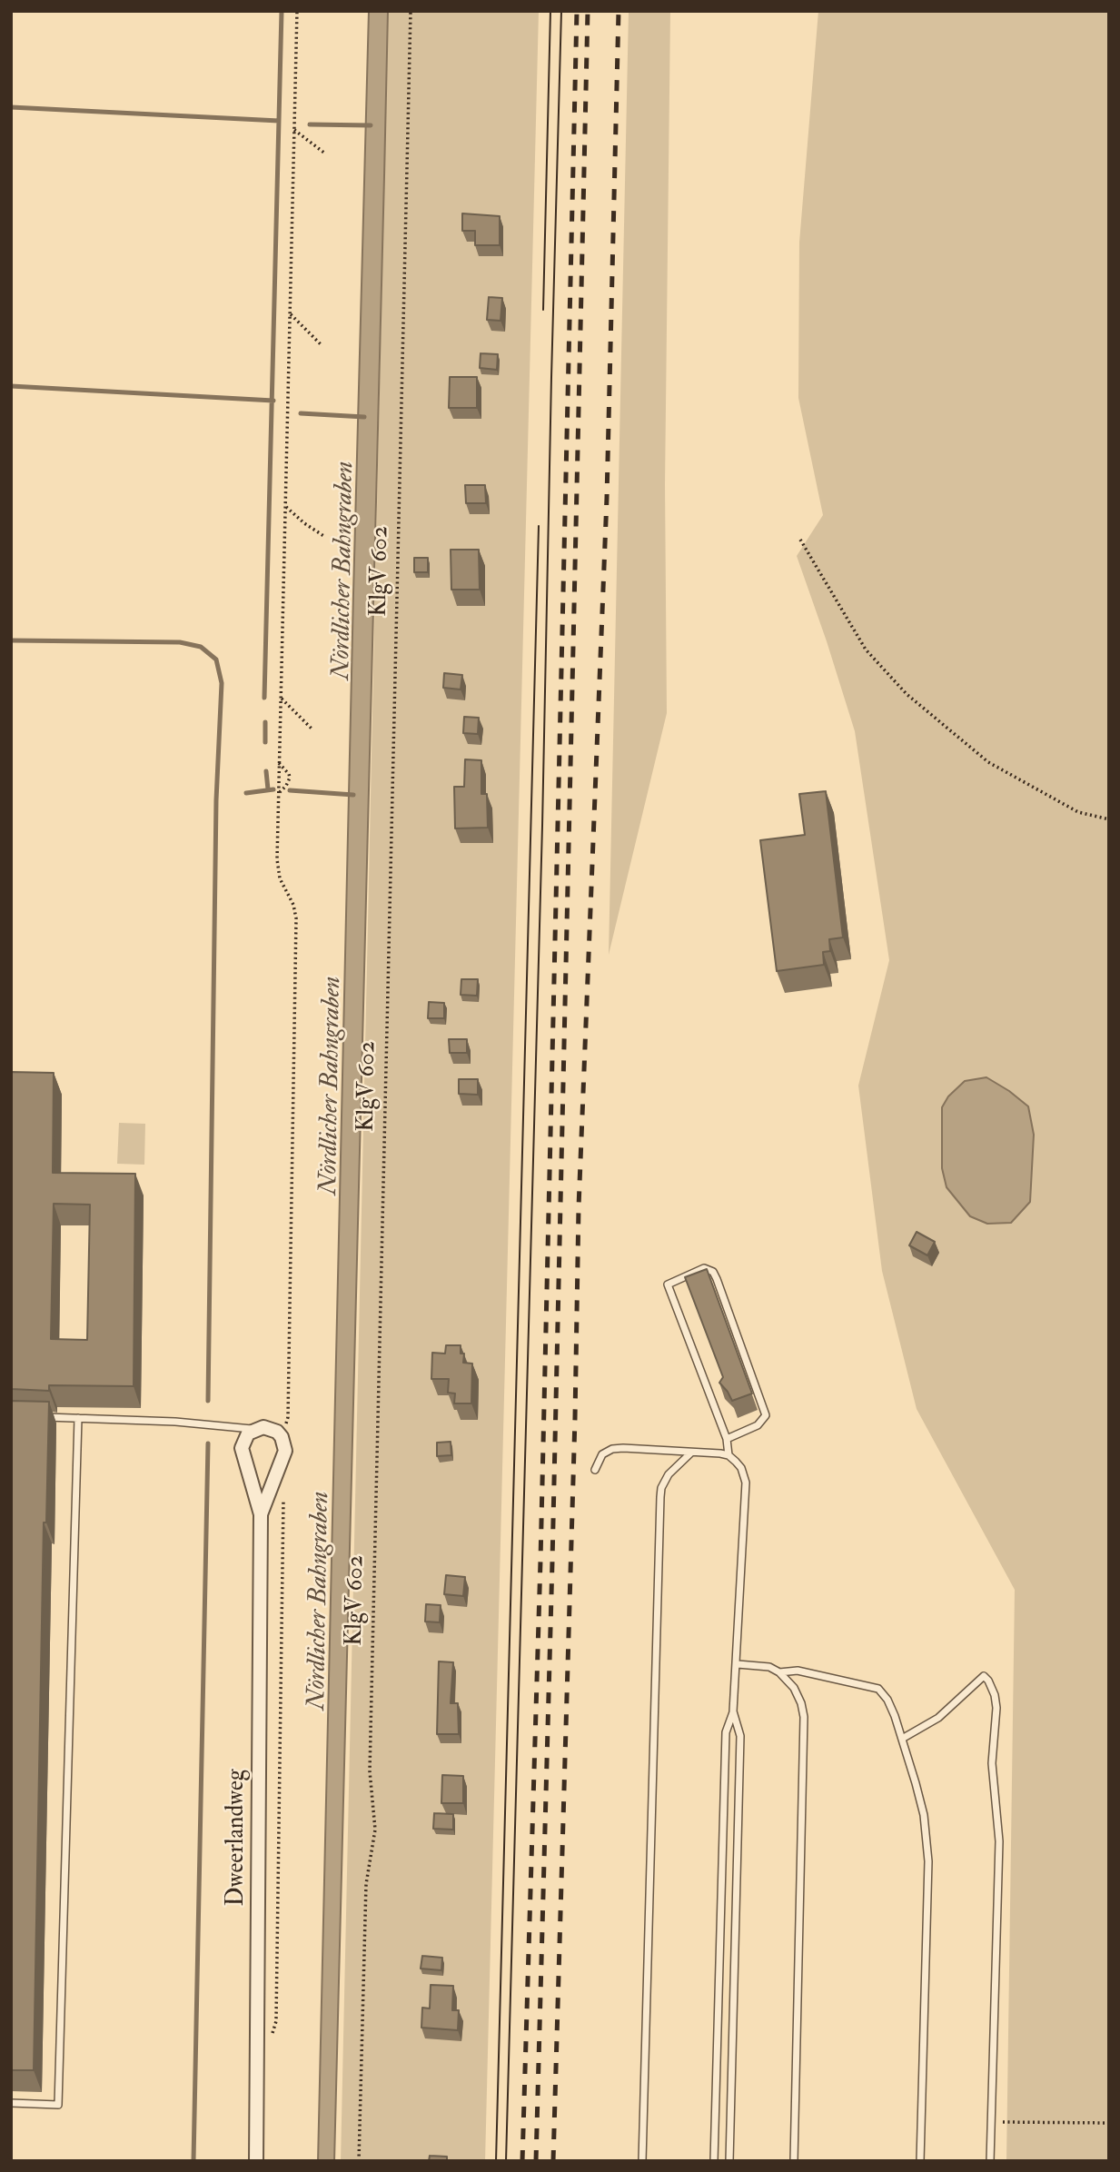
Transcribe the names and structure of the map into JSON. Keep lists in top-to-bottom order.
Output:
{
  "streets": {
    "street": ["Dweerlandweg"],
    "path": ["KlgV 602"]
  },
  "water": ["Nördlicher Bahngraben"]
}
